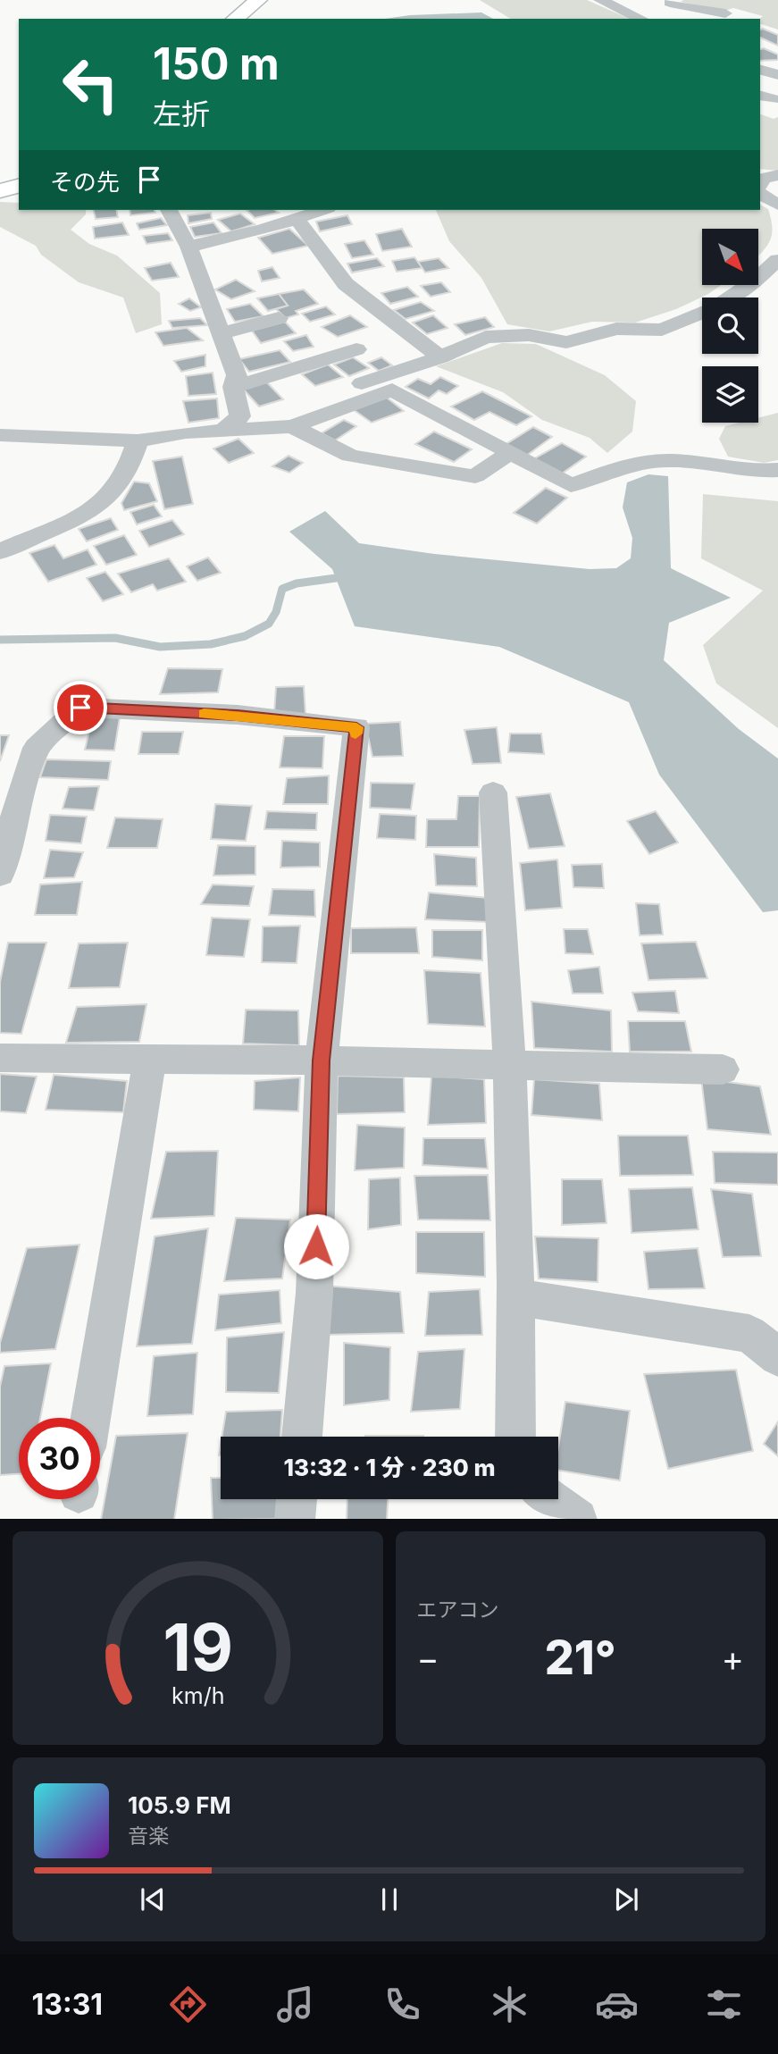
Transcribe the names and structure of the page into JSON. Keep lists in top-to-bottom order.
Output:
{
  "north": "bottom right",
  "page": {
    "turn": ["150 m", "左折"],
    "then": "その先",
    "limit": "30",
    "trip": "13:32 · 1 分 · 230 m",
    "tile": "エアコン",
    "heat": ["−", "21°", "+"],
    "song": ["105.9 FM", "音楽"],
    "tabs": "13:31",
    "gauge": ["19", "km/h"]
  }
}
